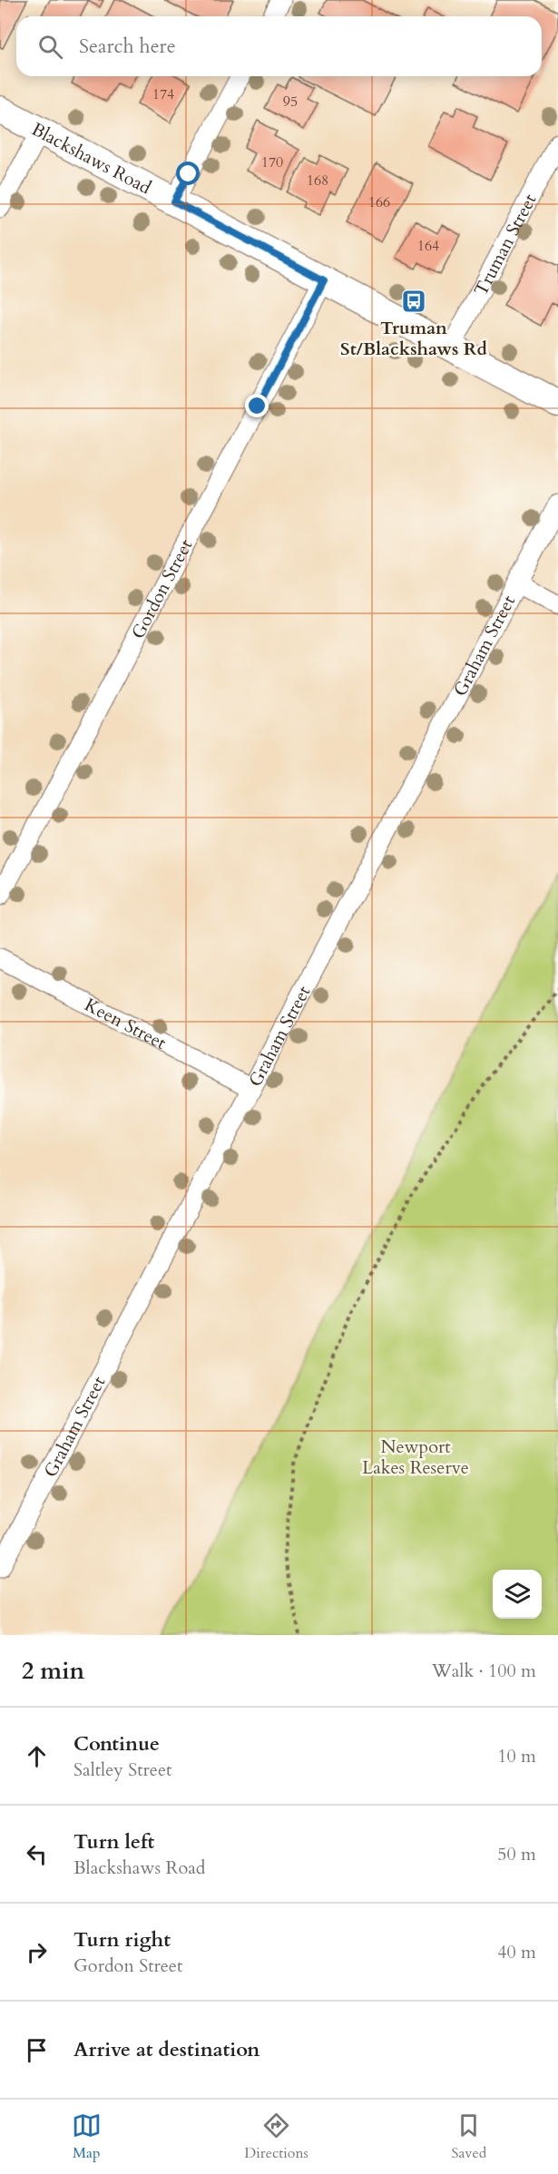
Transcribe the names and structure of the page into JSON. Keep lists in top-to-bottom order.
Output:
{
  "streets": {
    "main road": ["Blackshaws Road"],
    "street": [
      "Truman Street",
      "Gordon Street",
      "Graham Street",
      "Keen Street"
    ]
  },
  "crossings": [
    ["Blackshaws Road", "Truman Street"],
    ["Blackshaws Road", "Gordon Street"],
    ["Graham Street", "Keen Street"]
  ],
  "parks": ["Newport Lakes Reserve"],
  "places": {
    "bus stop": ["Truman St/Blackshaws Rd"]
  },
  "house_numbers": [
    "174",
    "95",
    "170",
    "168",
    "166",
    "164"
  ],
  "page": {
    "search": "Search here",
    "heading": ["2 min", "Walk · 100 m"],
    "list": [
      ["Continue", "Saltley Street", "10 m"],
      ["Turn left", "Blackshaws Road", "50 m"],
      ["Turn right", "Gordon Street", "40 m"],
      "Arrive at destination"
    ],
    "nav": ["Map", "Directions", "Saved"]
  }
}
